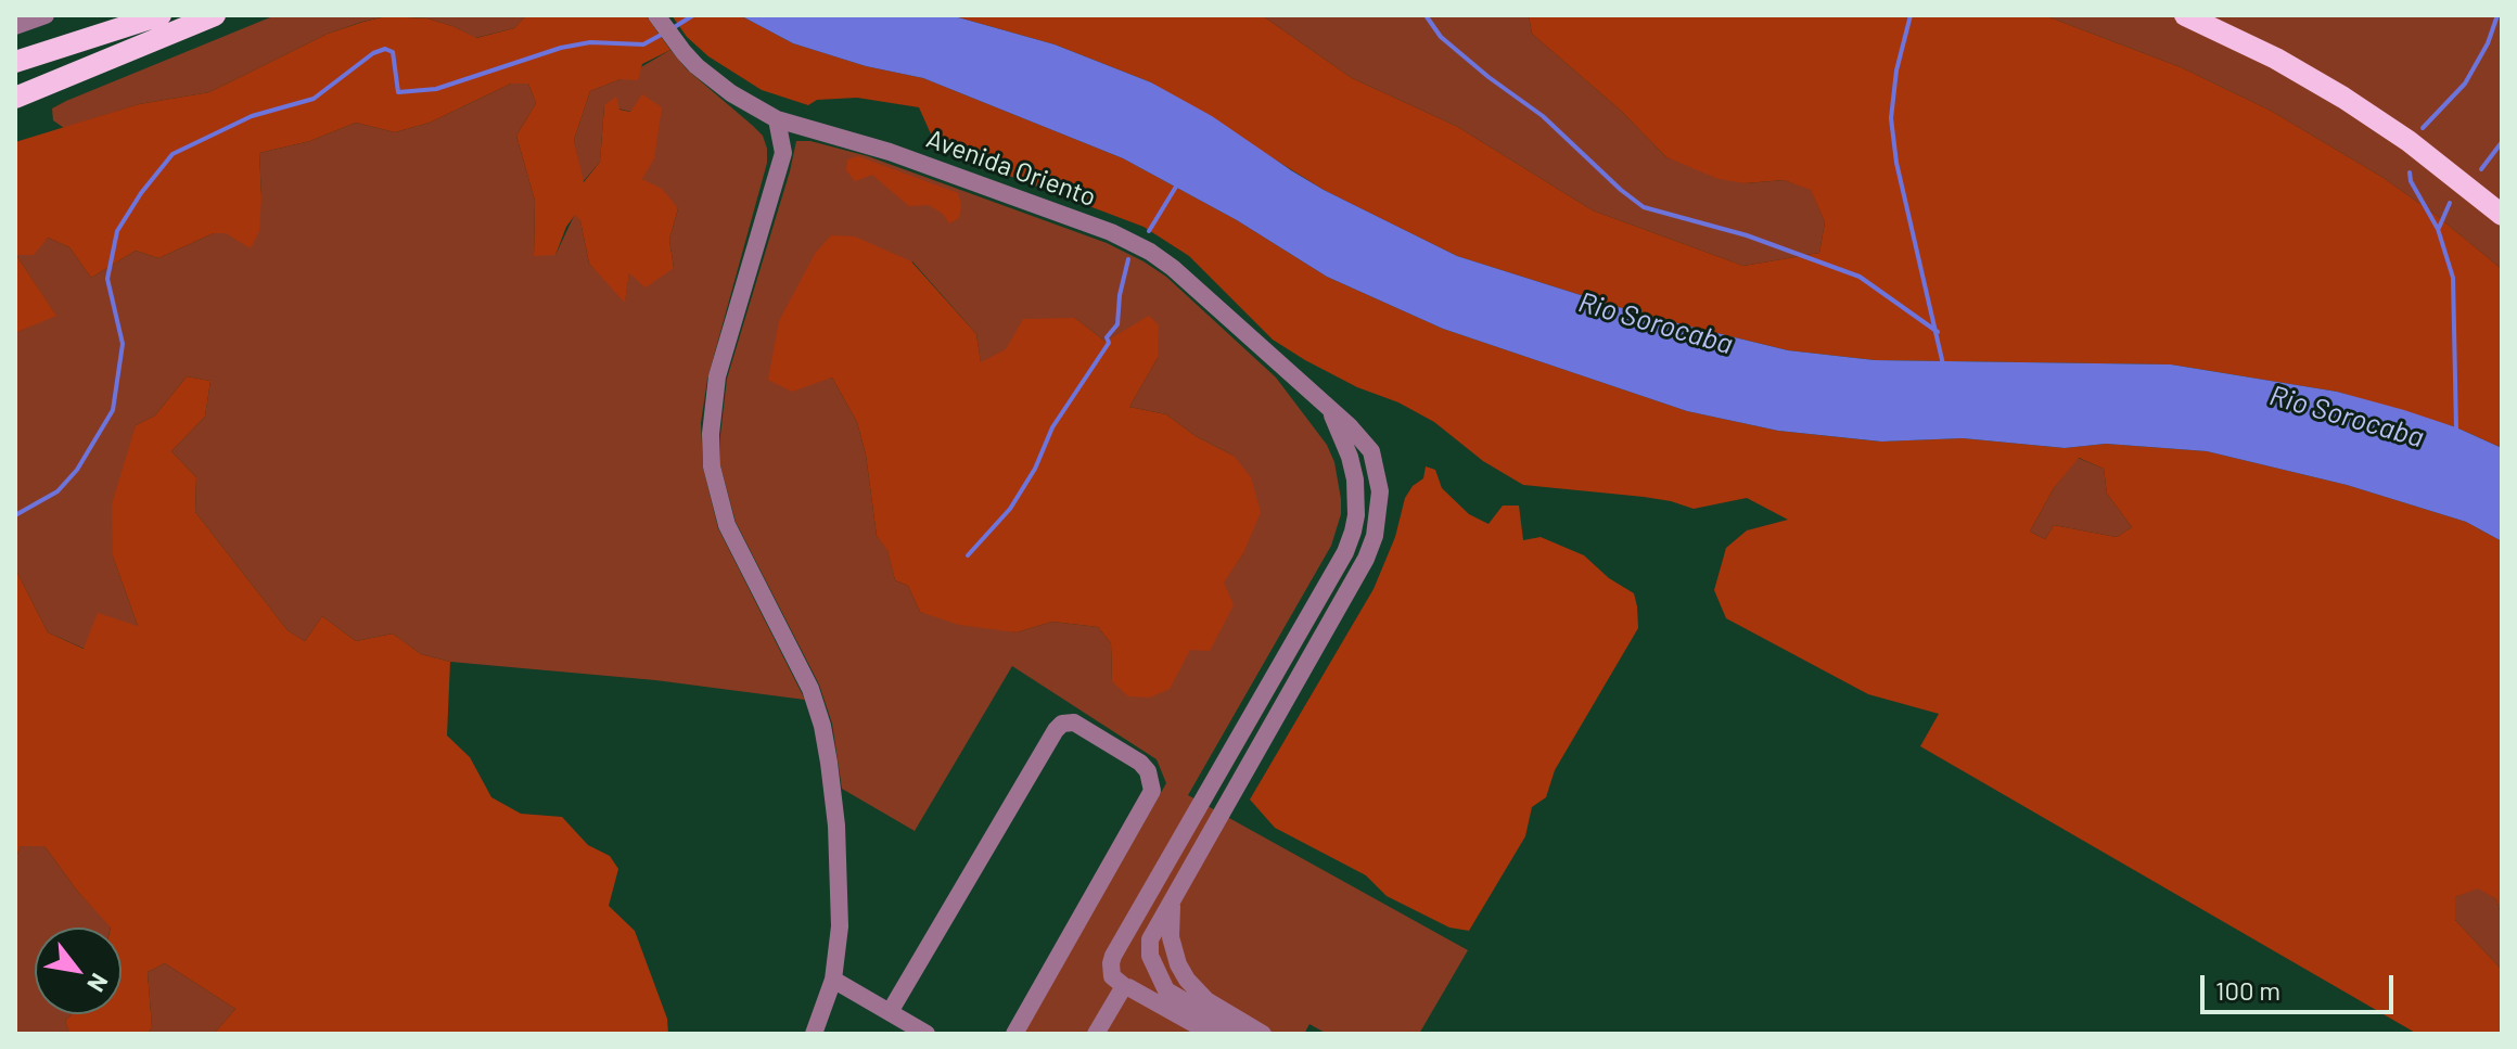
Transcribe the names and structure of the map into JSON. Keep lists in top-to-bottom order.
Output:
{
  "streets": {
    "street": ["Avenida Oriento"]
  },
  "water": ["Rio Sorocaba"],
  "scale_bar": "100 m",
  "north": "bottom right"
}
